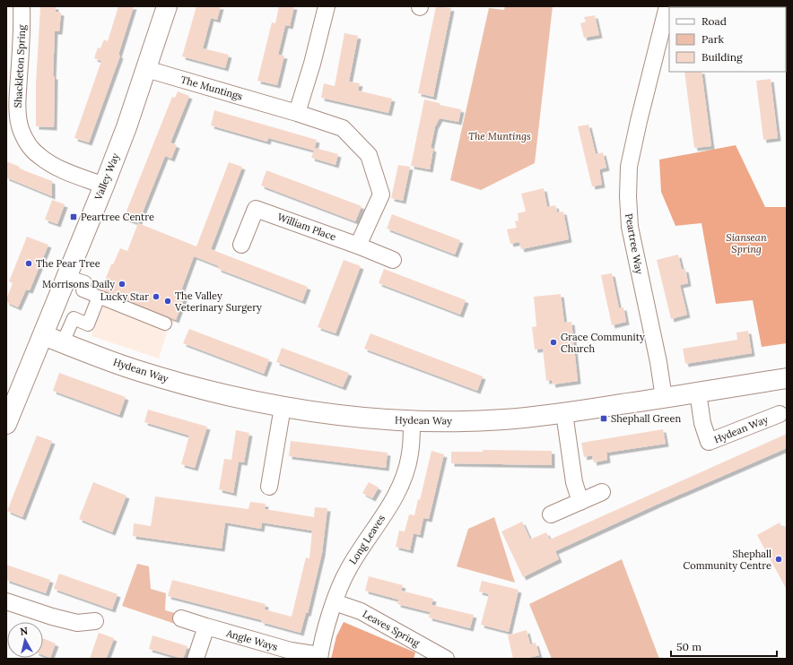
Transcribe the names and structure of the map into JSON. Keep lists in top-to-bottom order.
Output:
{
  "streets": {
    "street": [
      "Shackleton Spring",
      "The Muntings",
      "Valley Way",
      "William Place",
      "Peartree Way",
      "Hydean Way",
      "Long Leaves",
      "Leaves Spring",
      "Angle Ways"
    ]
  },
  "crossings": [
    ["Shackleton Spring", "Valley Way"],
    ["The Muntings", "Valley Way"],
    ["The Muntings", "William Place"],
    ["Valley Way", "Hydean Way"],
    ["Peartree Way", "Hydean Way"],
    ["Hydean Way", "Long Leaves"],
    ["Long Leaves", "Leaves Spring"],
    ["Long Leaves", "Angle Ways"]
  ],
  "parks": ["The Muntings", "Siansean Spring"],
  "places": {
    "transit": ["Peartree Centre", "Shephall Green"],
    "other": [
      "The Pear Tree",
      "Morrisons Daily",
      "Lucky Star",
      "The Valley Veterinary Surgery",
      "Grace Community Church",
      "Shephall Community Centre"
    ]
  },
  "legend": ["Road", "Park", "Building"],
  "scale_bar": "50 m",
  "north": "top"
}
